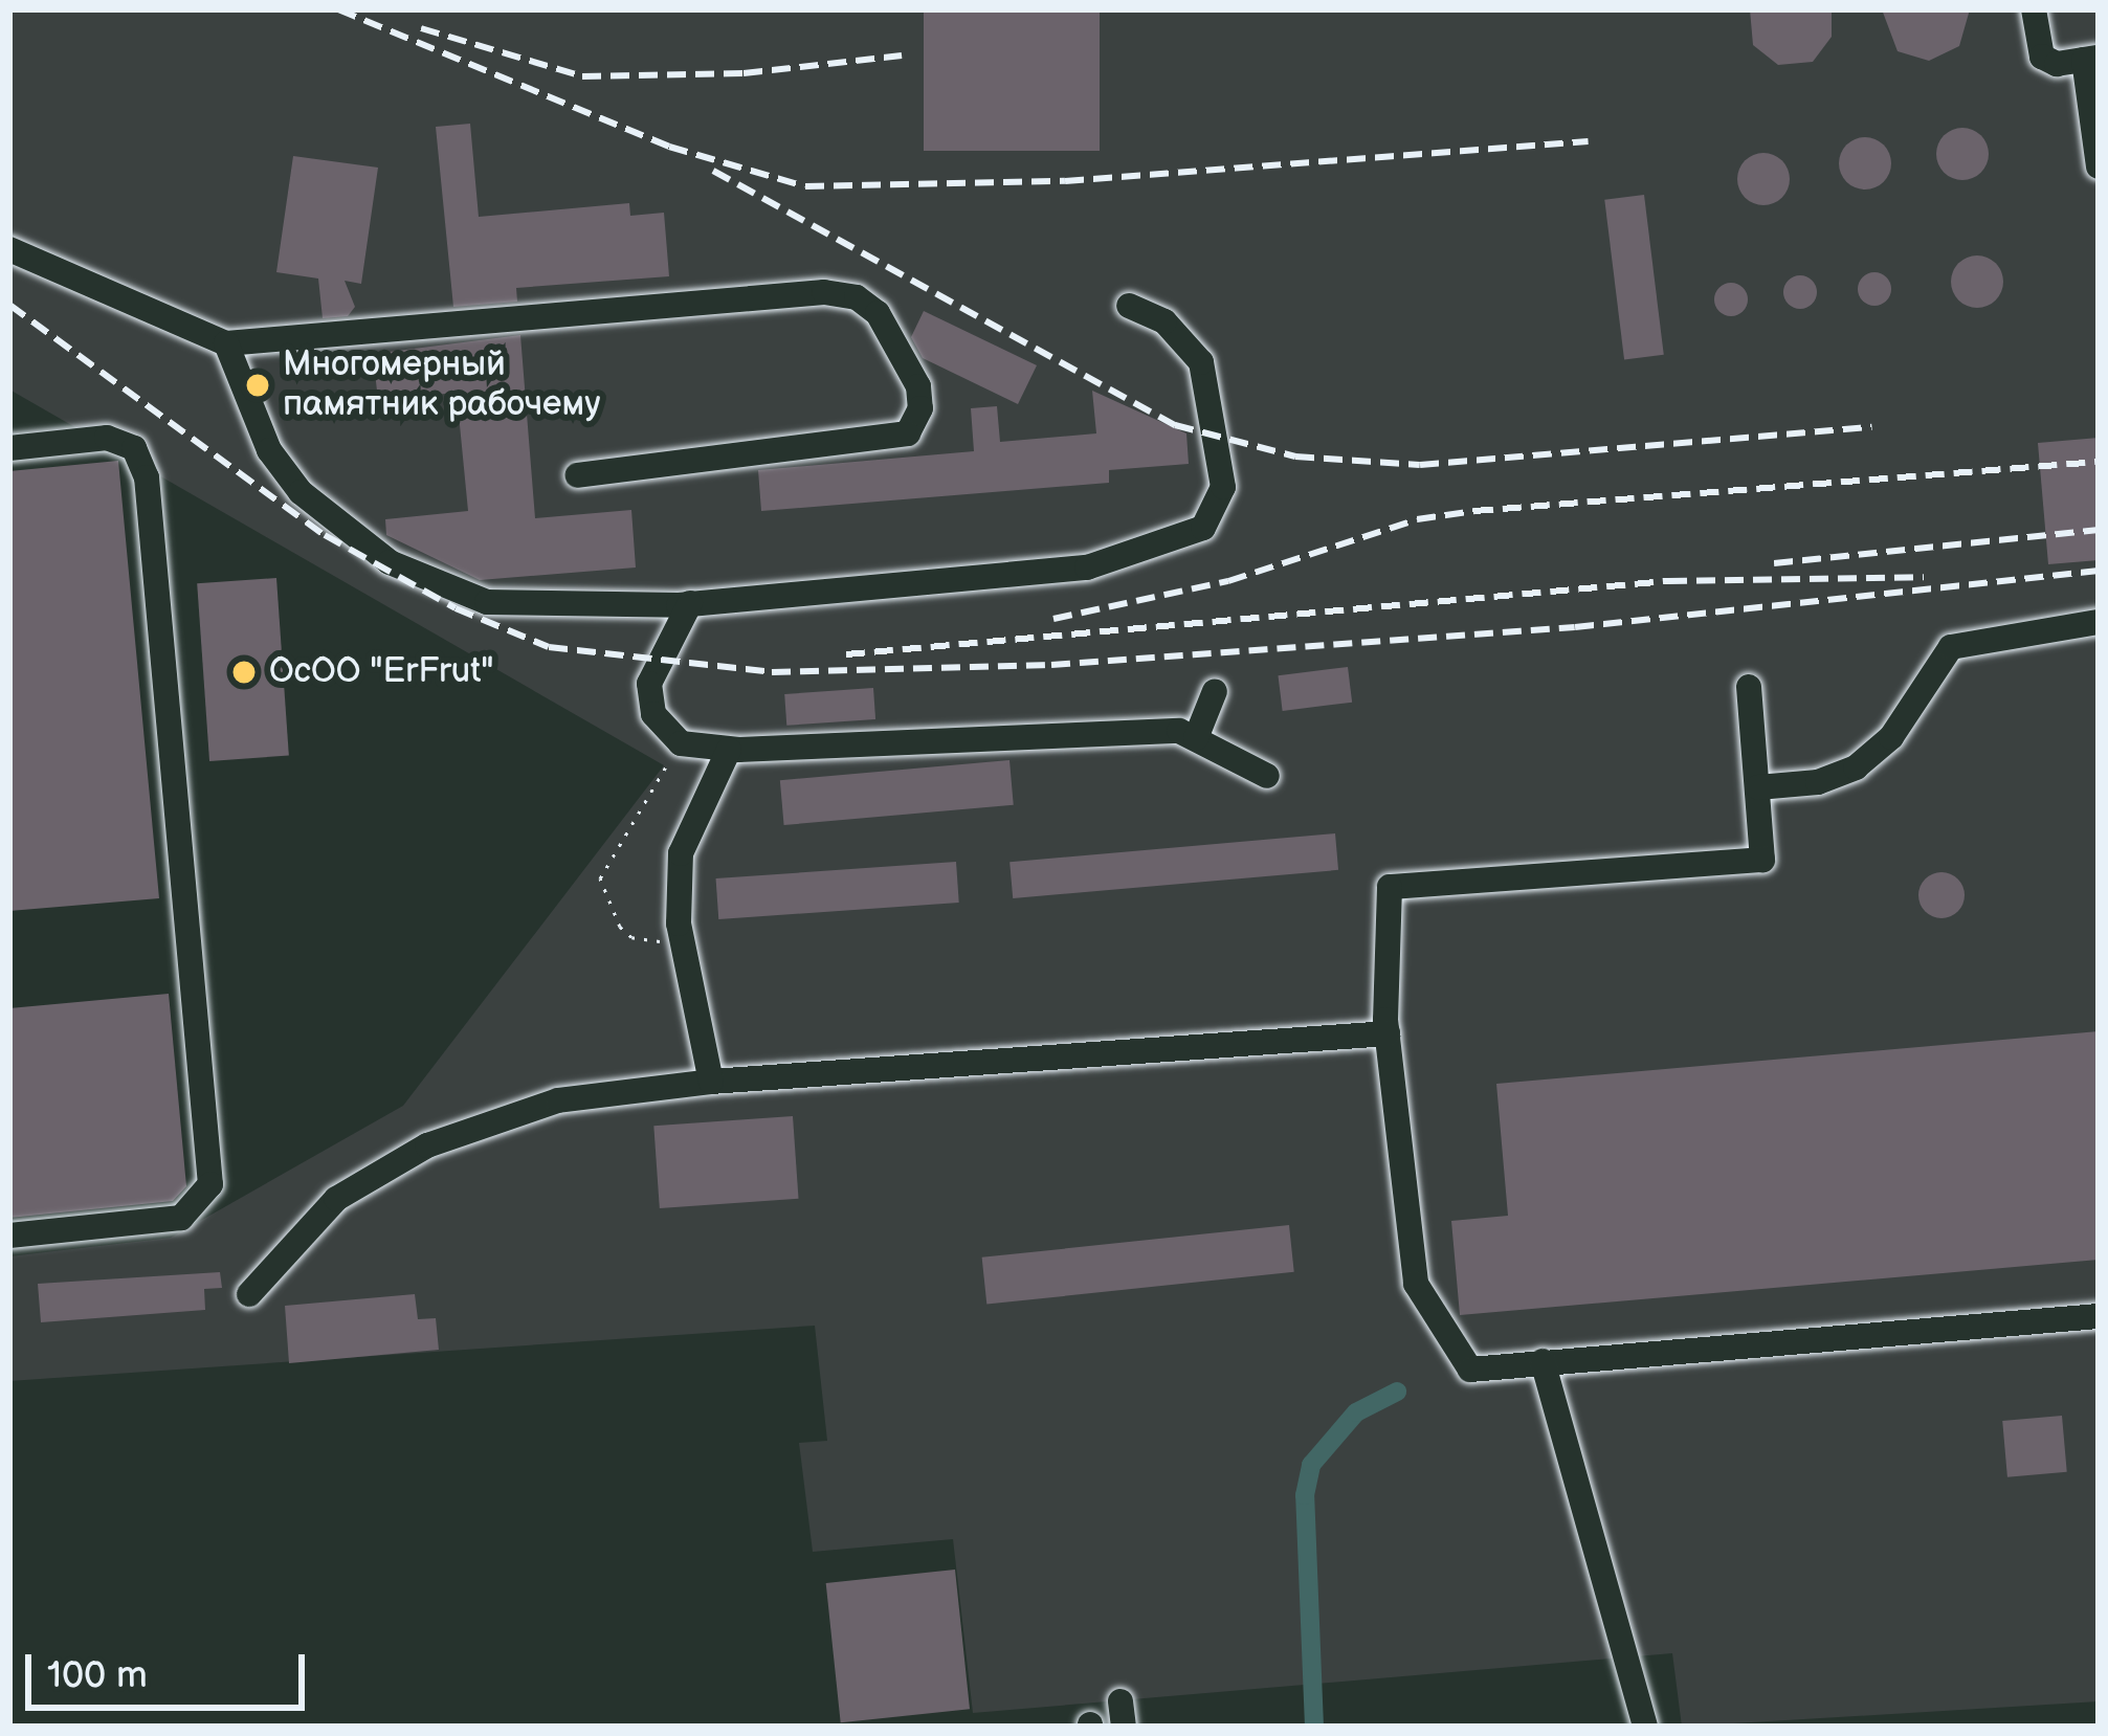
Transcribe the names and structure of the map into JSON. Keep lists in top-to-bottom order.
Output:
{
  "places": ["Многомерный памятник рабочему", "ОсОО \"ErFrut\""],
  "scale_bar": "100 m"
}
